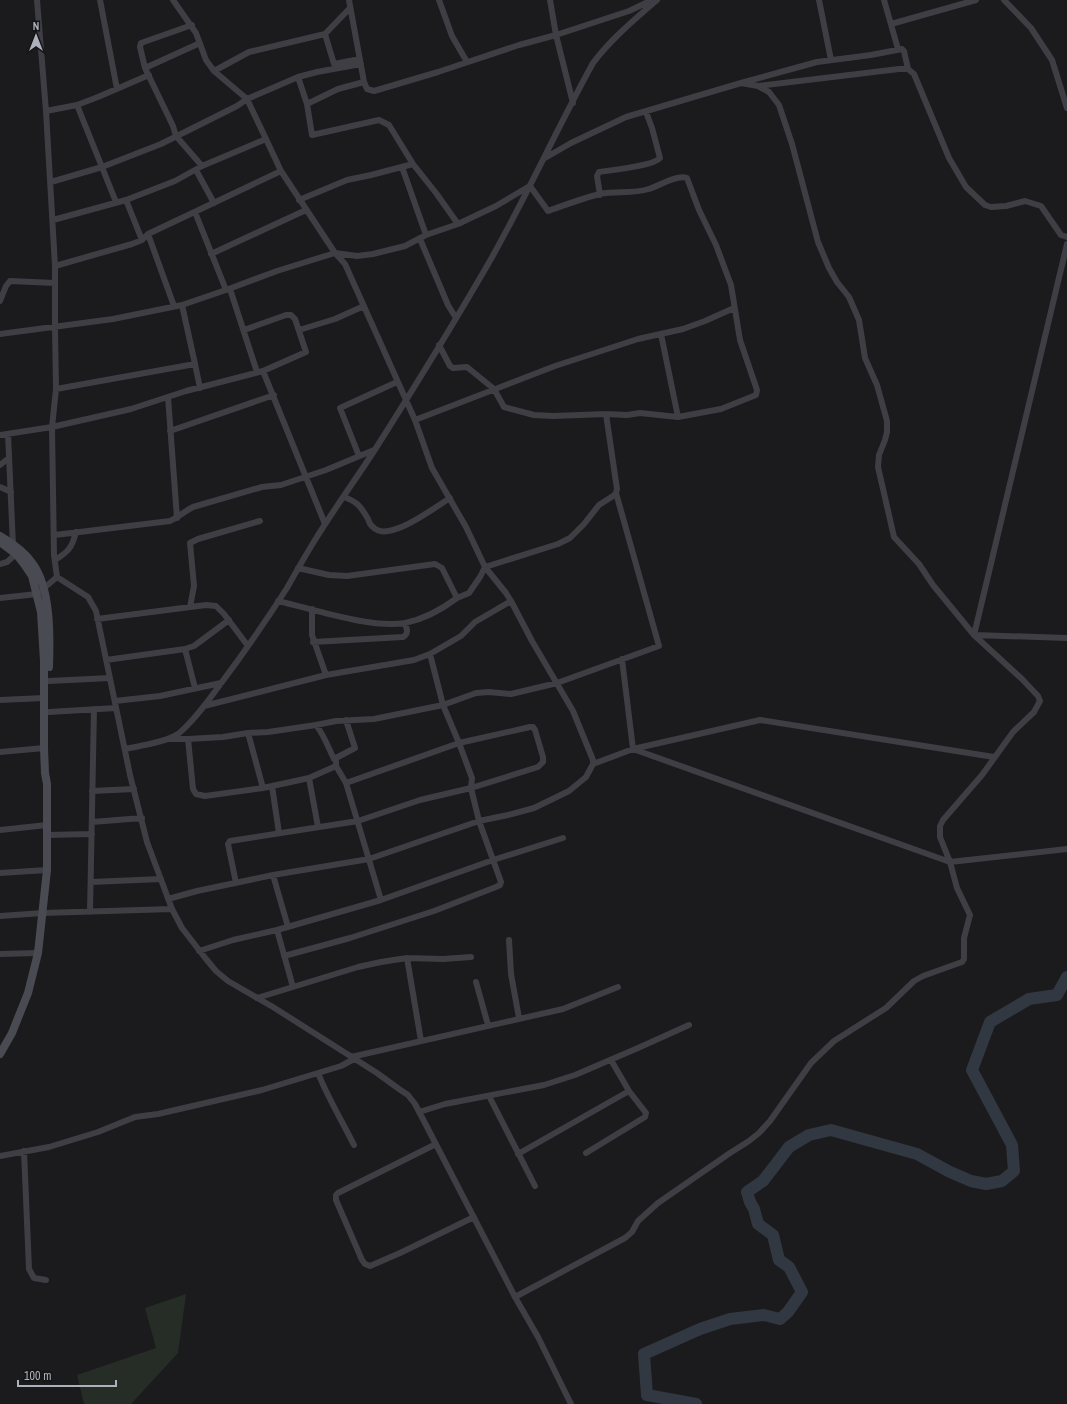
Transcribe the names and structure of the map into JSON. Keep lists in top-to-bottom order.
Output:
{
  "scale_bar": "100 m",
  "north": "top"
}
